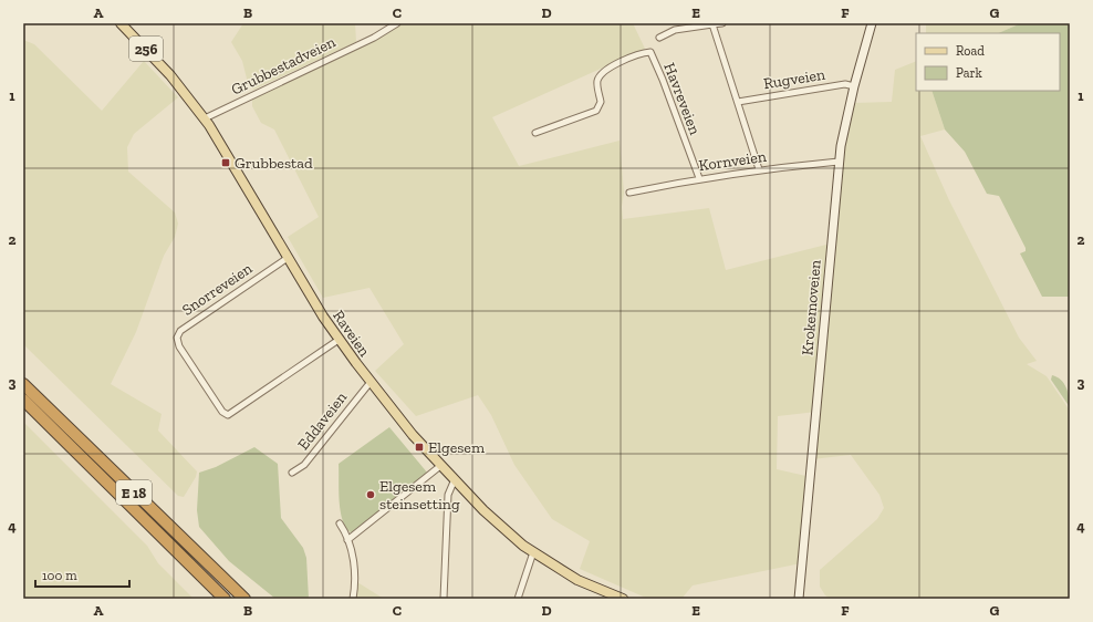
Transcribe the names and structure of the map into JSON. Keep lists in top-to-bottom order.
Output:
{
  "streets": {
    "highway": ["E 18"],
    "main road": ["256", "Krokemoveien", "Raveien"],
    "street": [
      "Grubbestadveien",
      "Rugveien",
      "Havreveien",
      "Kornveien",
      "Snorreveien",
      "Eddaveien"
    ]
  },
  "crossings": [
    ["Grubbestadveien", "Raveien"],
    ["Rugveien", "Krokemoveien"],
    ["Havreveien", "Kornveien"],
    ["Kornveien", "Krokemoveien"],
    ["Snorreveien", "Raveien"],
    ["Raveien", "Eddaveien"]
  ],
  "places": {
    "transit": ["Grubbestad", "Elgesem"],
    "other": ["Elgesem steinsetting"]
  },
  "legend": ["Road", "Park"],
  "scale_bar": "100 m",
  "grid": {
    "columns": [
      "A",
      "B",
      "C",
      "D",
      "E",
      "F",
      "G"
    ],
    "rows": [
      "1",
      "2",
      "3",
      "4"
    ]
  }
}
